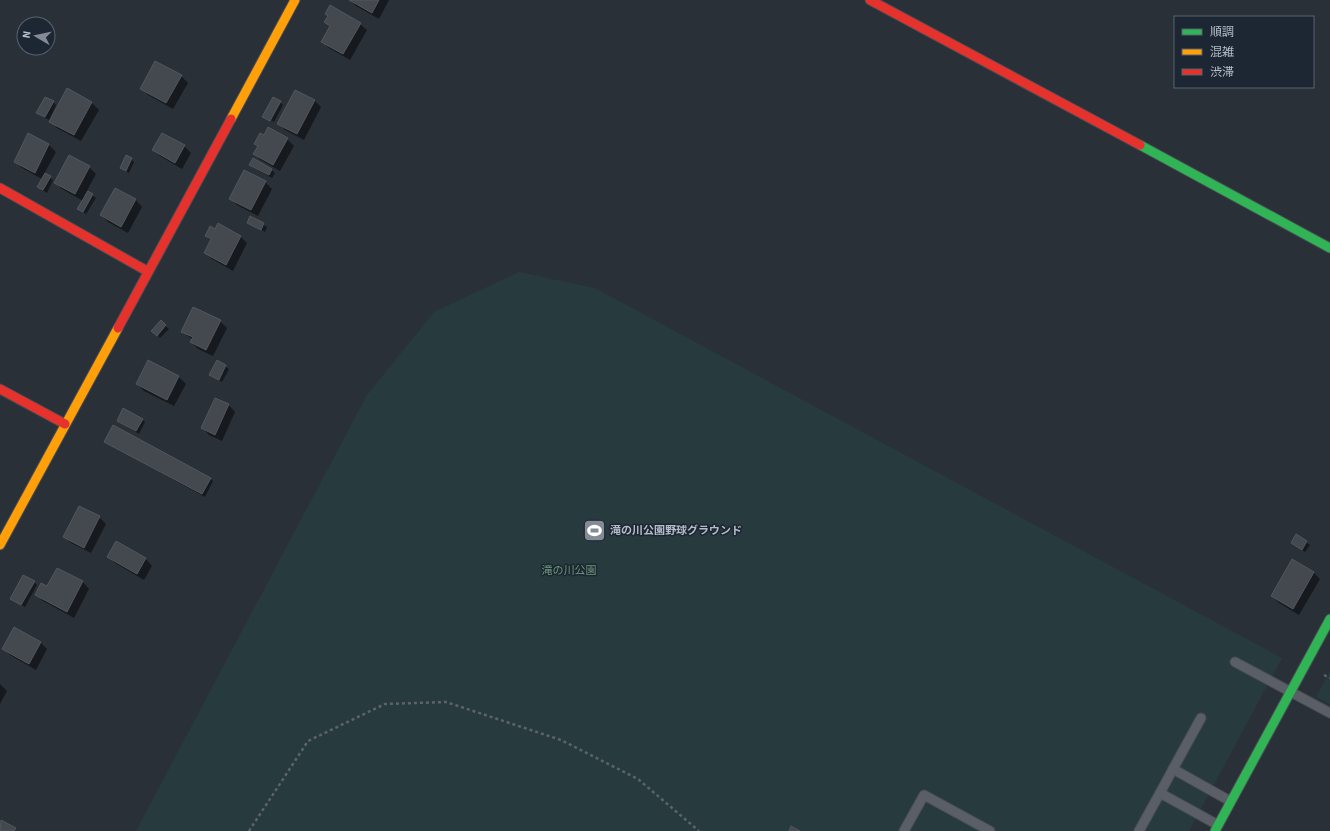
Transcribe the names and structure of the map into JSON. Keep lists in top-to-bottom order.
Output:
{
  "parks": ["滝の川公園"],
  "places": {
    "sports": ["滝の川公園野球グラウンド"]
  },
  "legend": ["順調", "混雑", "渋滞"],
  "north": "left"
}
